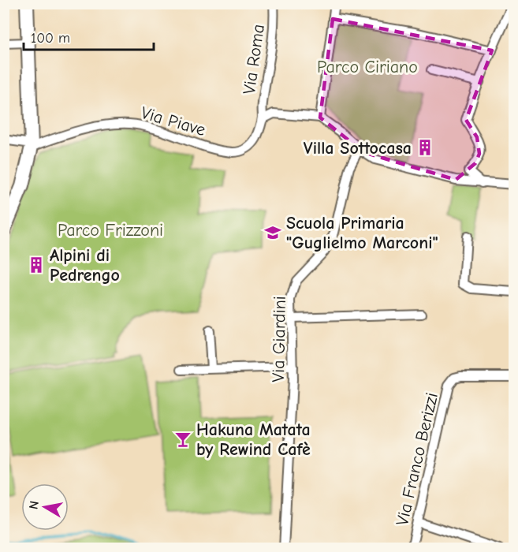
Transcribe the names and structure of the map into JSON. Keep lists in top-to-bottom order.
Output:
{
  "streets": {
    "street": [
      "Via Roma",
      "Via Piave",
      "Via Giardini",
      "Via Franco Berizzi"
    ]
  },
  "crossings": [
    ["Via Roma", "Via Piave"]
  ],
  "parks": ["Parco Ciriano", "Parco Frizzoni"],
  "places": {
    "building": ["Villa Sottocasa", "Alpini di Pedrengo"],
    "school or university": ["Scuola Primaria \"Guglielmo Marconi\""],
    "bar": ["Hakuna Matata by Rewind Cafè"]
  },
  "scale_bar": "100 m",
  "north": "left"
}
